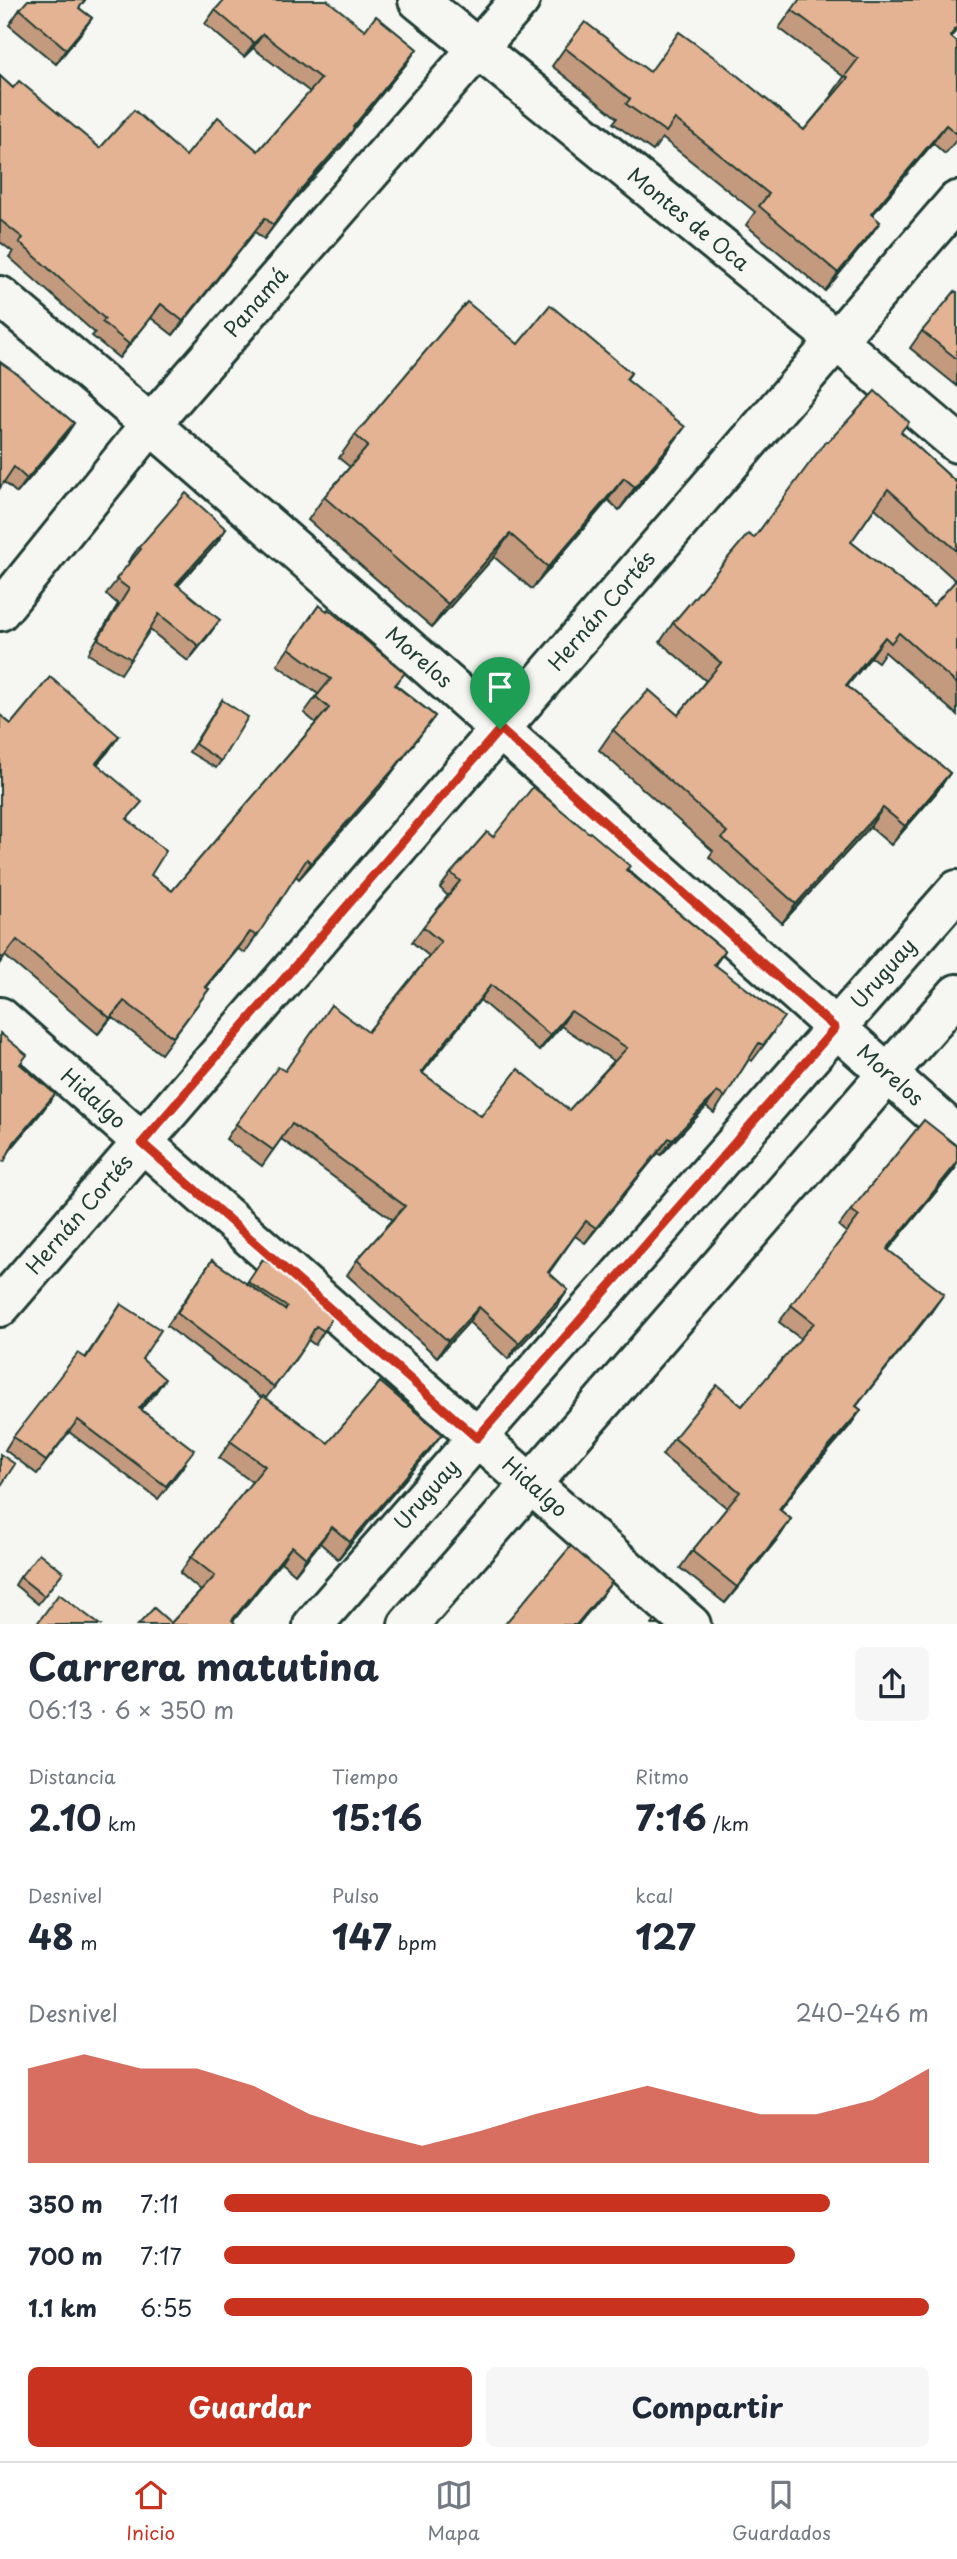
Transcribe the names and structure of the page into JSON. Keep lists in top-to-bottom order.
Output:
{
  "streets": {
    "street": [
      "Montes de Oca",
      "Panamá",
      "Hernán Cortés",
      "Morelos",
      "Uruguay",
      "Hidalgo"
    ]
  },
  "crossings": [
    ["Montes de Oca", "Panamá"],
    ["Montes de Oca", "Hernán Cortés"],
    ["Panamá", "Morelos"],
    ["Hernán Cortés", "Morelos"],
    ["Hernán Cortés", "Hidalgo"],
    ["Morelos", "Uruguay"],
    ["Uruguay", "Hidalgo"]
  ],
  "page": {
    "heading": ["Carrera matutina", "06:13 · 6 × 350 m"],
    "stats": [
      ["Distancia", "2.10 km"],
      ["Tiempo", "15:16"],
      ["Ritmo", "7:16 /km"],
      ["Desnivel", "48 m"],
      ["Pulso", "147 bpm"],
      ["kcal", "127"]
    ],
    "chart": ["Desnivel", "240–246 m"],
    "list": [
      {
        "name": "350 m",
        "note": "7:11"
      },
      {
        "name": "700 m",
        "note": "7:17"
      },
      {
        "name": "1.1 km",
        "note": "6:55"
      }
    ],
    "buttons": ["Guardar", "Compartir"],
    "tabs": ["Inicio", "Mapa", "Guardados"]
  }
}
